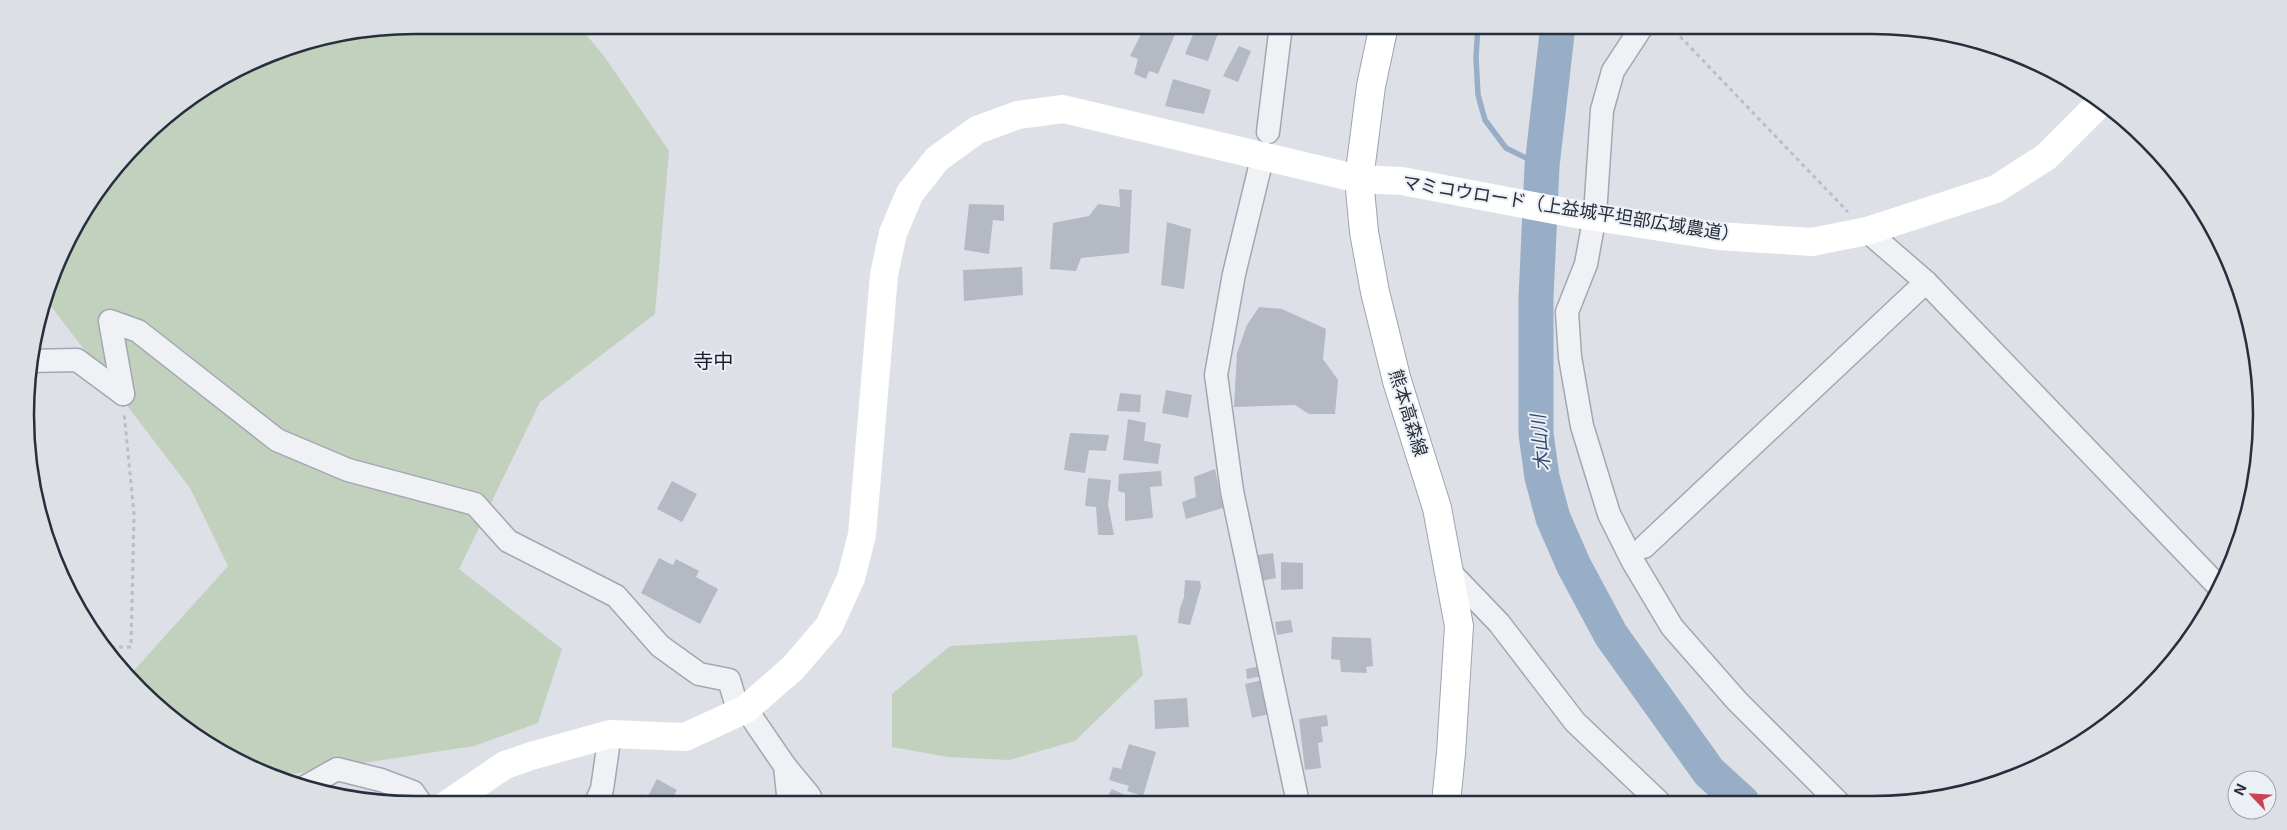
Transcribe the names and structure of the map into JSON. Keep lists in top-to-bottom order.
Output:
{
  "streets": {
    "street": ["マミコウロード（上益城平坦部広域農道）", "熊本高森線"]
  },
  "crossings": [
    ["マミコウロード（上益城平坦部広域農道）", "熊本高森線"]
  ],
  "districts": ["寺中"],
  "water": ["木山川"],
  "north": "top left"
}
